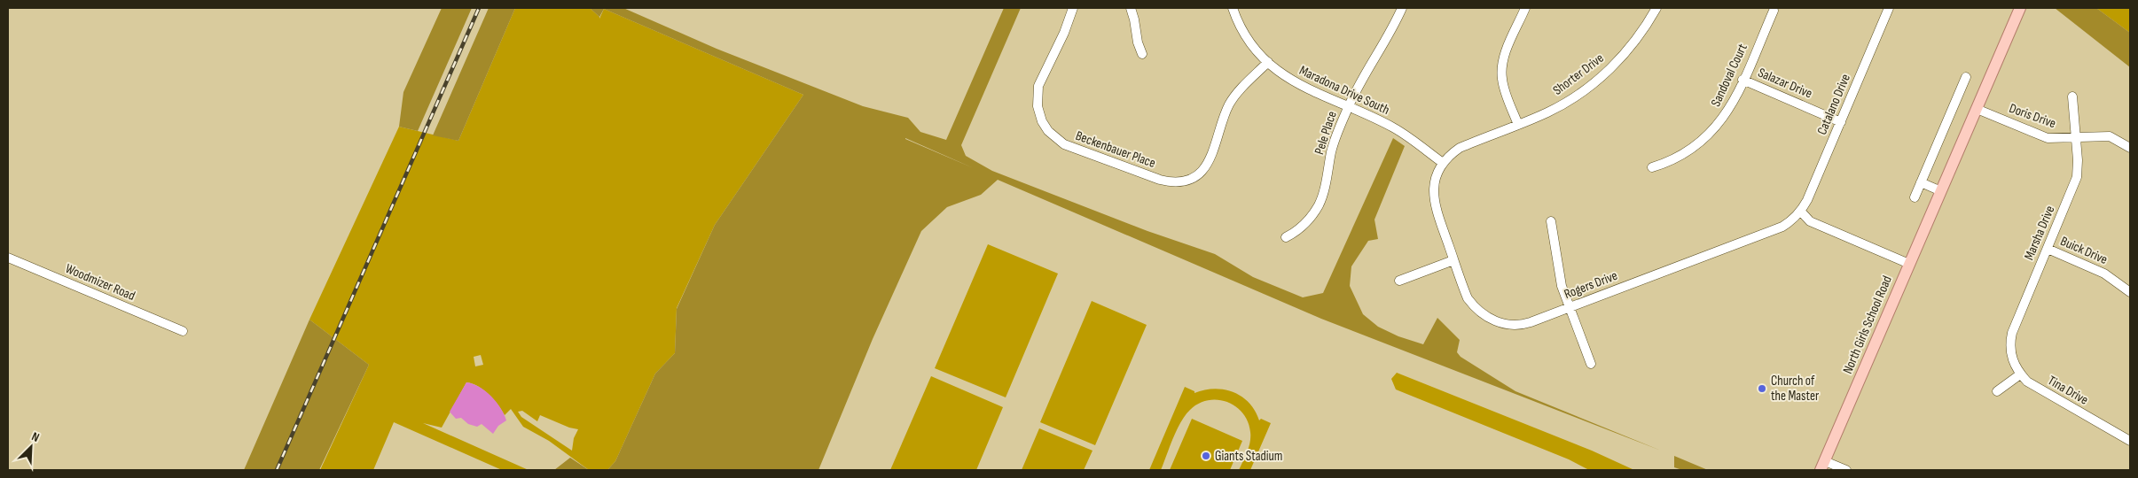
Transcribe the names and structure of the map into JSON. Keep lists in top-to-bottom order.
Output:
{
  "streets": {
    "main road": ["North Girls School Road"],
    "street": [
      "Shorter Drive",
      "Sandoval Court",
      "Salazar Drive",
      "Maradona Drive South",
      "Catalano Drive",
      "Doris Drive",
      "Pele Place",
      "Beckenbauer Place",
      "Marsha Drive",
      "Buick Drive",
      "Woodmizer Road",
      "Rogers Drive",
      "Tina Drive"
    ]
  },
  "crossings": [
    ["Shorter Drive", "Rogers Drive"],
    ["Sandoval Court", "Salazar Drive"],
    ["Salazar Drive", "Catalano Drive"],
    ["Maradona Drive South", "Pele Place"],
    ["Maradona Drive South", "Beckenbauer Place"],
    ["Maradona Drive South", "Rogers Drive"],
    ["Catalano Drive", "Rogers Drive"],
    ["Doris Drive", "Marsha Drive"],
    ["Doris Drive", "North Girls School Road"],
    ["Marsha Drive", "Buick Drive"],
    ["Marsha Drive", "Tina Drive"]
  ],
  "places": ["Church of the Master", "Giants Stadium"],
  "north": "top right"
}
